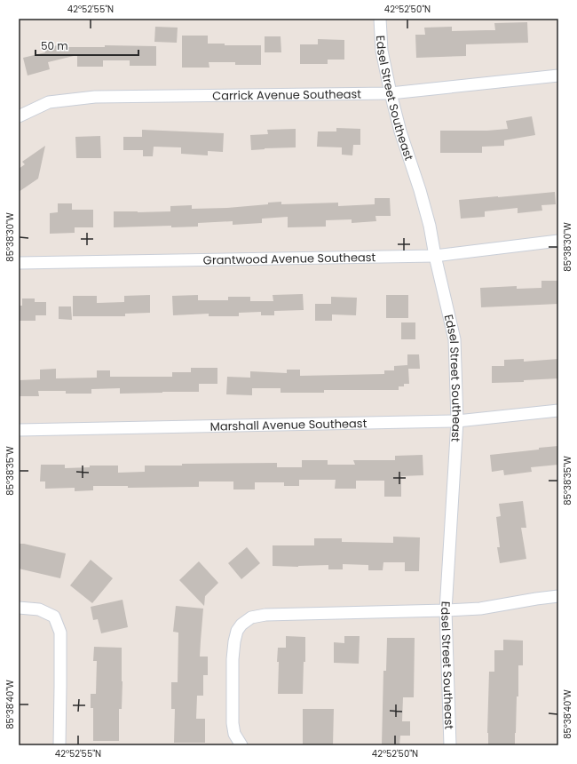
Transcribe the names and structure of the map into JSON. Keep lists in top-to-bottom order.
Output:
{
  "streets": {
    "street": [
      "Carrick Avenue Southeast",
      "Edsel Street Southeast",
      "Grantwood Avenue Southeast",
      "Marshall Avenue Southeast"
    ]
  },
  "crossings": [
    ["Carrick Avenue Southeast", "Edsel Street Southeast"],
    ["Edsel Street Southeast", "Grantwood Avenue Southeast"],
    ["Edsel Street Southeast", "Marshall Avenue Southeast"]
  ],
  "scale_bar": "50 m",
  "coordinates": [
    "42°52'55\"N",
    "42°52'50\"N",
    "85°38'30\"W",
    "85°38'35\"W",
    "85°38'40\"W"
  ]
}
